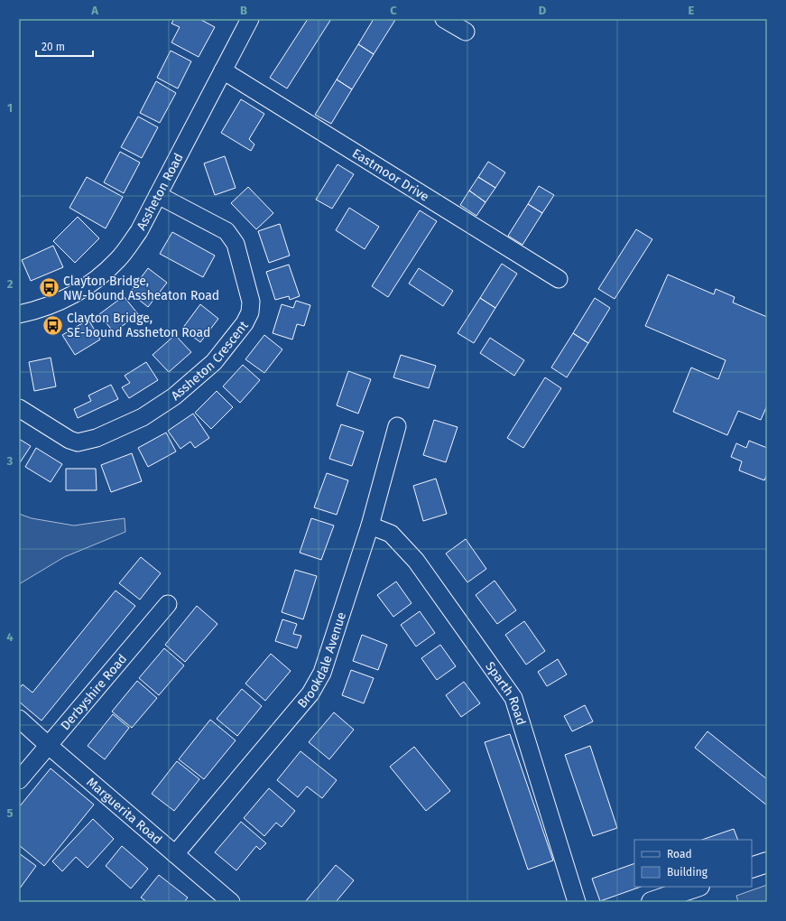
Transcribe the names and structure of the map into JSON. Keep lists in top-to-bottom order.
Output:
{
  "streets": {
    "street": [
      "Eastmoor Drive",
      "Assheton Road",
      "Assheton Crescent",
      "Brookdale Avenue",
      "Derbyshire Road",
      "Sparth Road",
      "Marguerita Road"
    ]
  },
  "crossings": [
    ["Eastmoor Drive", "Assheton Road"],
    ["Assheton Road", "Assheton Crescent"],
    ["Brookdale Avenue", "Sparth Road"],
    ["Brookdale Avenue", "Marguerita Road"],
    ["Derbyshire Road", "Marguerita Road"]
  ],
  "places": {
    "bus stop": ["Clayton Bridge, NW-bound Assheaton Road", "Clayton Bridge, SE-bound Assheton Road"]
  },
  "legend": ["Road", "Building"],
  "scale_bar": "20 m",
  "grid": {
    "columns": [
      "A",
      "B",
      "C",
      "D",
      "E"
    ],
    "rows": [
      "1",
      "2",
      "3",
      "4",
      "5"
    ]
  }
}
